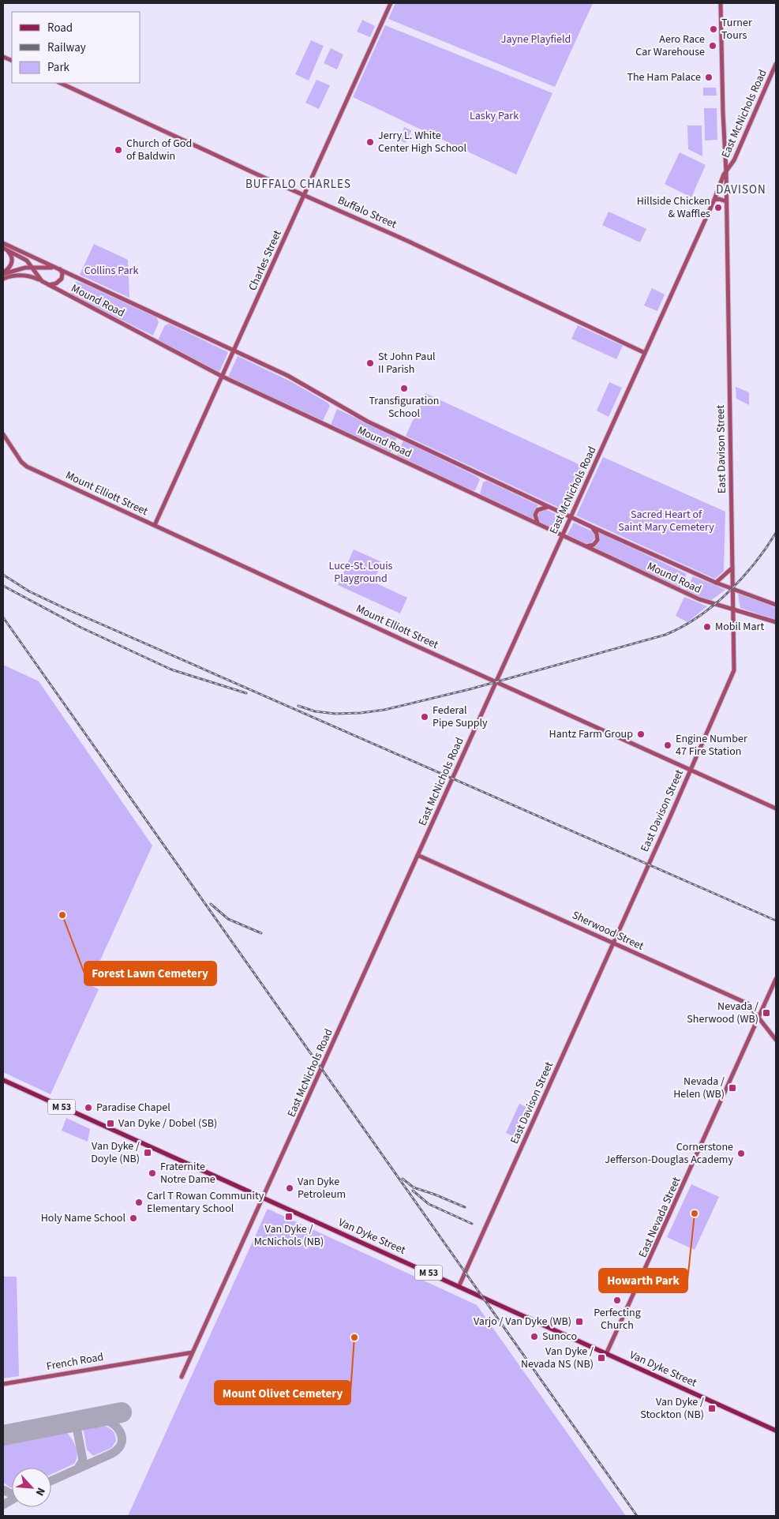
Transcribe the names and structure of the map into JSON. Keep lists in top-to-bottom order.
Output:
{
  "streets": {
    "main road": [
      "East McNichols Road",
      "Buffalo Street",
      "Charles Street",
      "Mound Road",
      "East Davison Street",
      "Mount Elliott Street",
      "Sherwood Street",
      "M 53",
      "East Nevada Street",
      "Van Dyke Street",
      "French Road"
    ]
  },
  "crossings": [
    ["East McNichols Road", "Buffalo Street"],
    ["East McNichols Road", "Mound Road"],
    ["East McNichols Road", "East Davison Street"],
    ["East McNichols Road", "Mount Elliott Street"],
    ["East McNichols Road", "Sherwood Street"],
    ["East McNichols Road", "Van Dyke Street"],
    ["East McNichols Road", "French Road"],
    ["Buffalo Street", "Charles Street"],
    ["Charles Street", "Mound Road"],
    ["Charles Street", "Mount Elliott Street"],
    ["Mound Road", "East Davison Street"],
    ["East Davison Street", "Mount Elliott Street"],
    ["East Davison Street", "Sherwood Street"],
    ["East Davison Street", "Van Dyke Street"],
    ["Sherwood Street", "East Nevada Street"],
    ["East Nevada Street", "Van Dyke Street"]
  ],
  "districts": ["BUFFALO CHARLES", "DAVISON"],
  "parks": [
    "Jayne Playfield",
    "Lasky Park",
    "Collins Park",
    "Sacred Heart of Saint Mary Cemetery",
    "Luce-St. Louis Playground"
  ],
  "places": {
    "other": [
      "Turner Tours",
      "Aero Race Car Warehouse",
      "The Ham Palace",
      "Jerry L. White Center High School",
      "Church of God of Baldwin",
      "Hillside Chicken & Waffles",
      "St John Paul II Parish",
      "Transfiguration School",
      "Mobil Mart",
      "Federal Pipe Supply",
      "Hantz Farm Group",
      "Engine Number 47 Fire Station",
      "Forest Lawn Cemetery",
      "Paradise Chapel",
      "Cornerstone Jefferson-Douglas Academy",
      "Fraternite Notre Dame",
      "Van Dyke Petroleum",
      "Carl T Rowan Community Elementary School",
      "Howarth Park",
      "Holy Name School",
      "Perfecting Church",
      "Sunoco",
      "Mount Olivet Cemetery"
    ],
    "transit": [
      "Nevada / Sherwood (WB)",
      "Nevada / Helen (WB)",
      "Van Dyke / Dobel (SB)",
      "Van Dyke / Doyle (NB)",
      "Van Dyke / McNichols (NB)",
      "Varjo / Van Dyke (WB)",
      "Van Dyke / Nevada NS (NB)",
      "Van Dyke / Stockton (NB)"
    ]
  },
  "legend": ["Road", "Railway", "Park"],
  "north": "bottom right"
}
